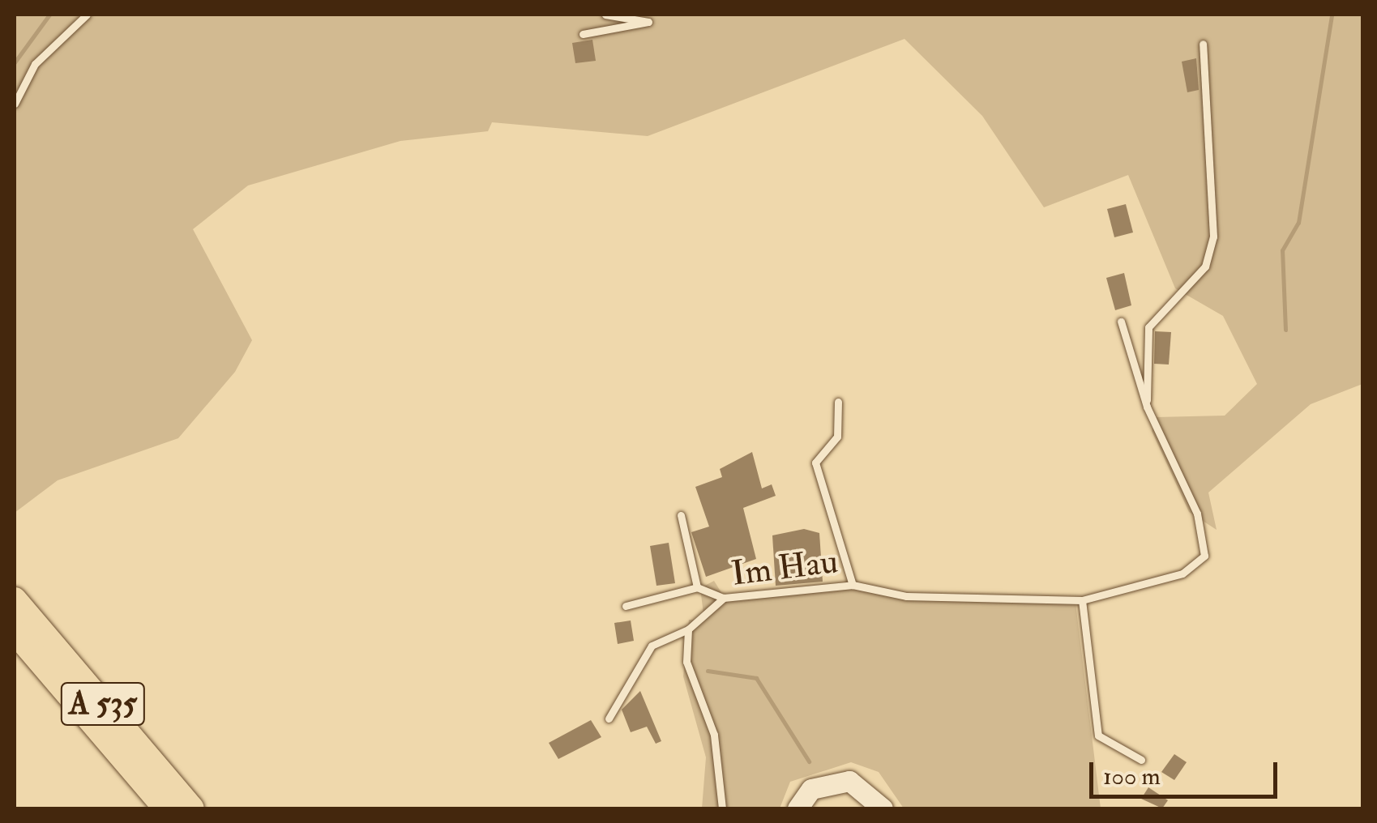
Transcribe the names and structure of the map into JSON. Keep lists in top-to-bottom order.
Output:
{
  "streets": {
    "highway": ["A 535"],
    "lane": ["Im Hau"]
  },
  "scale_bar": "100 m"
}
